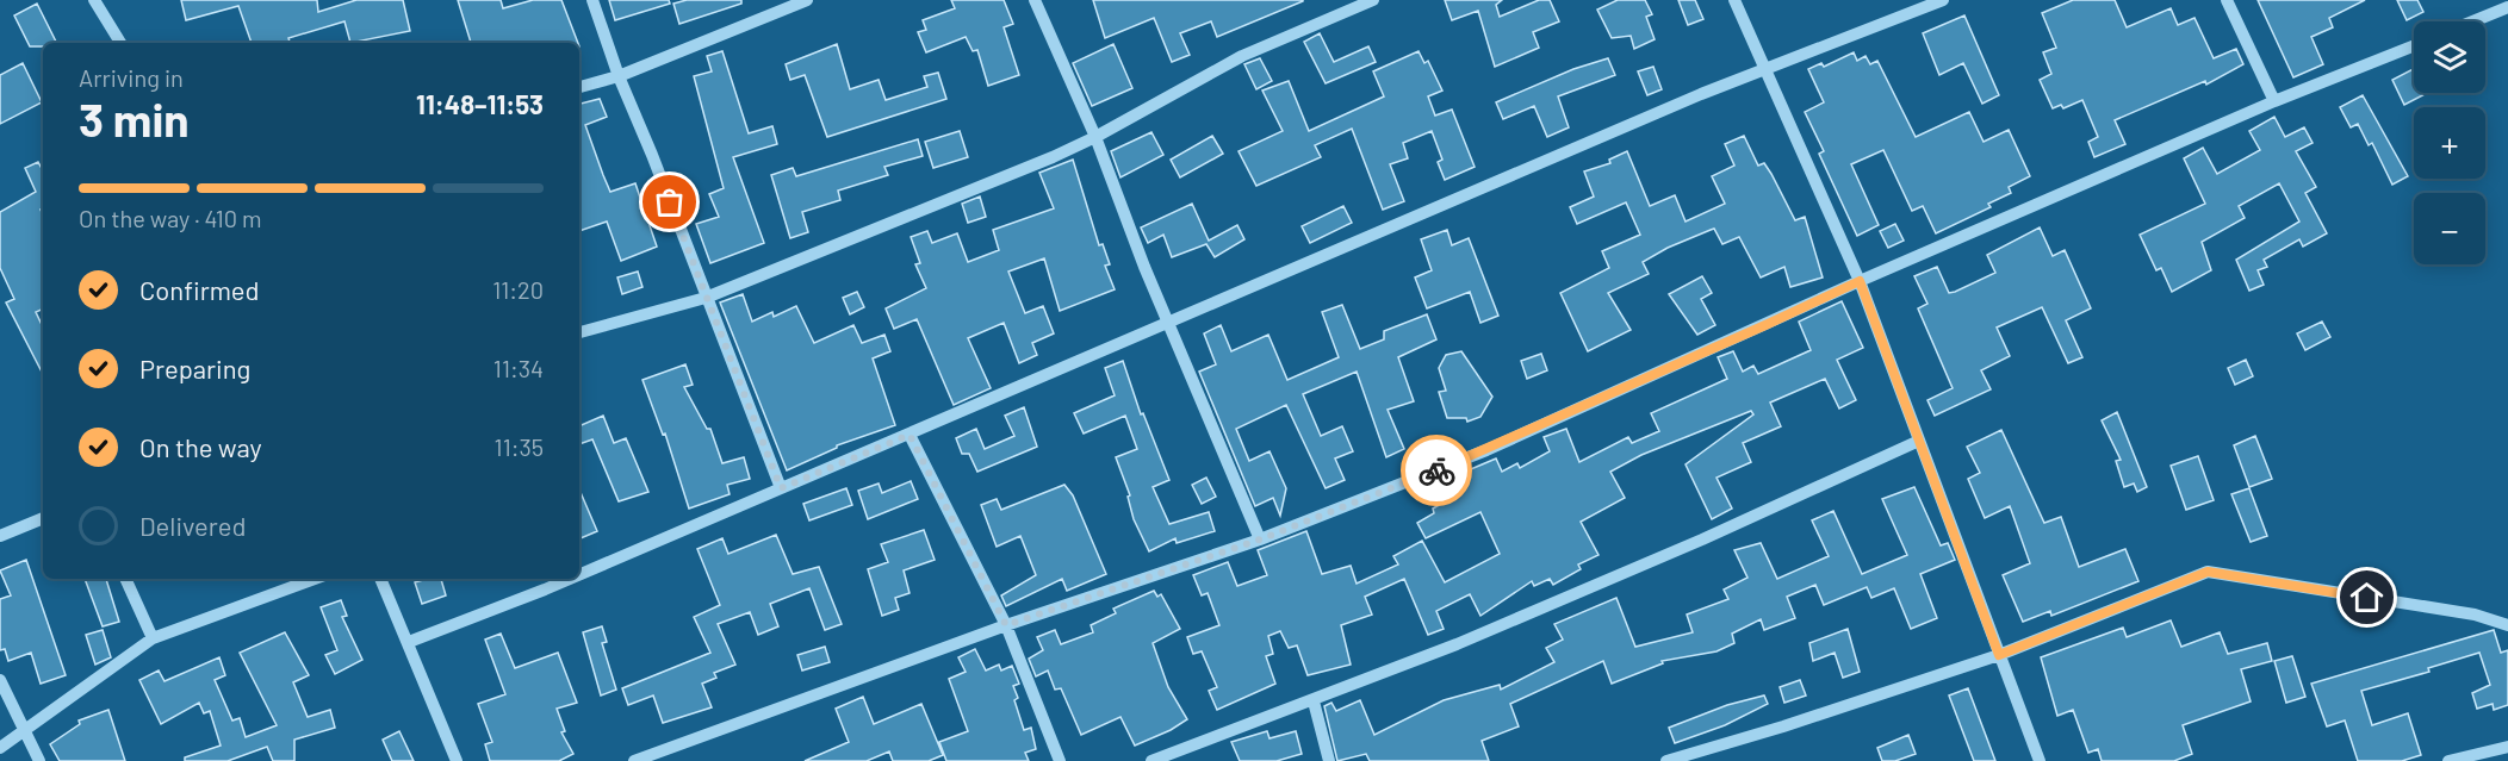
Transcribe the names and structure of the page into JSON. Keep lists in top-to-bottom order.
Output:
{
  "page": {
    "map_buttons": ["+", "−"],
    "heading": ["3 min", "Arriving in", "11:48–11:53"],
    "bar": "On the way · 410 m",
    "list": [
      ["Confirmed", "11:20"],
      ["Preparing", "11:34"],
      ["On the way", "11:35"],
      "Delivered"
    ]
  }
}
